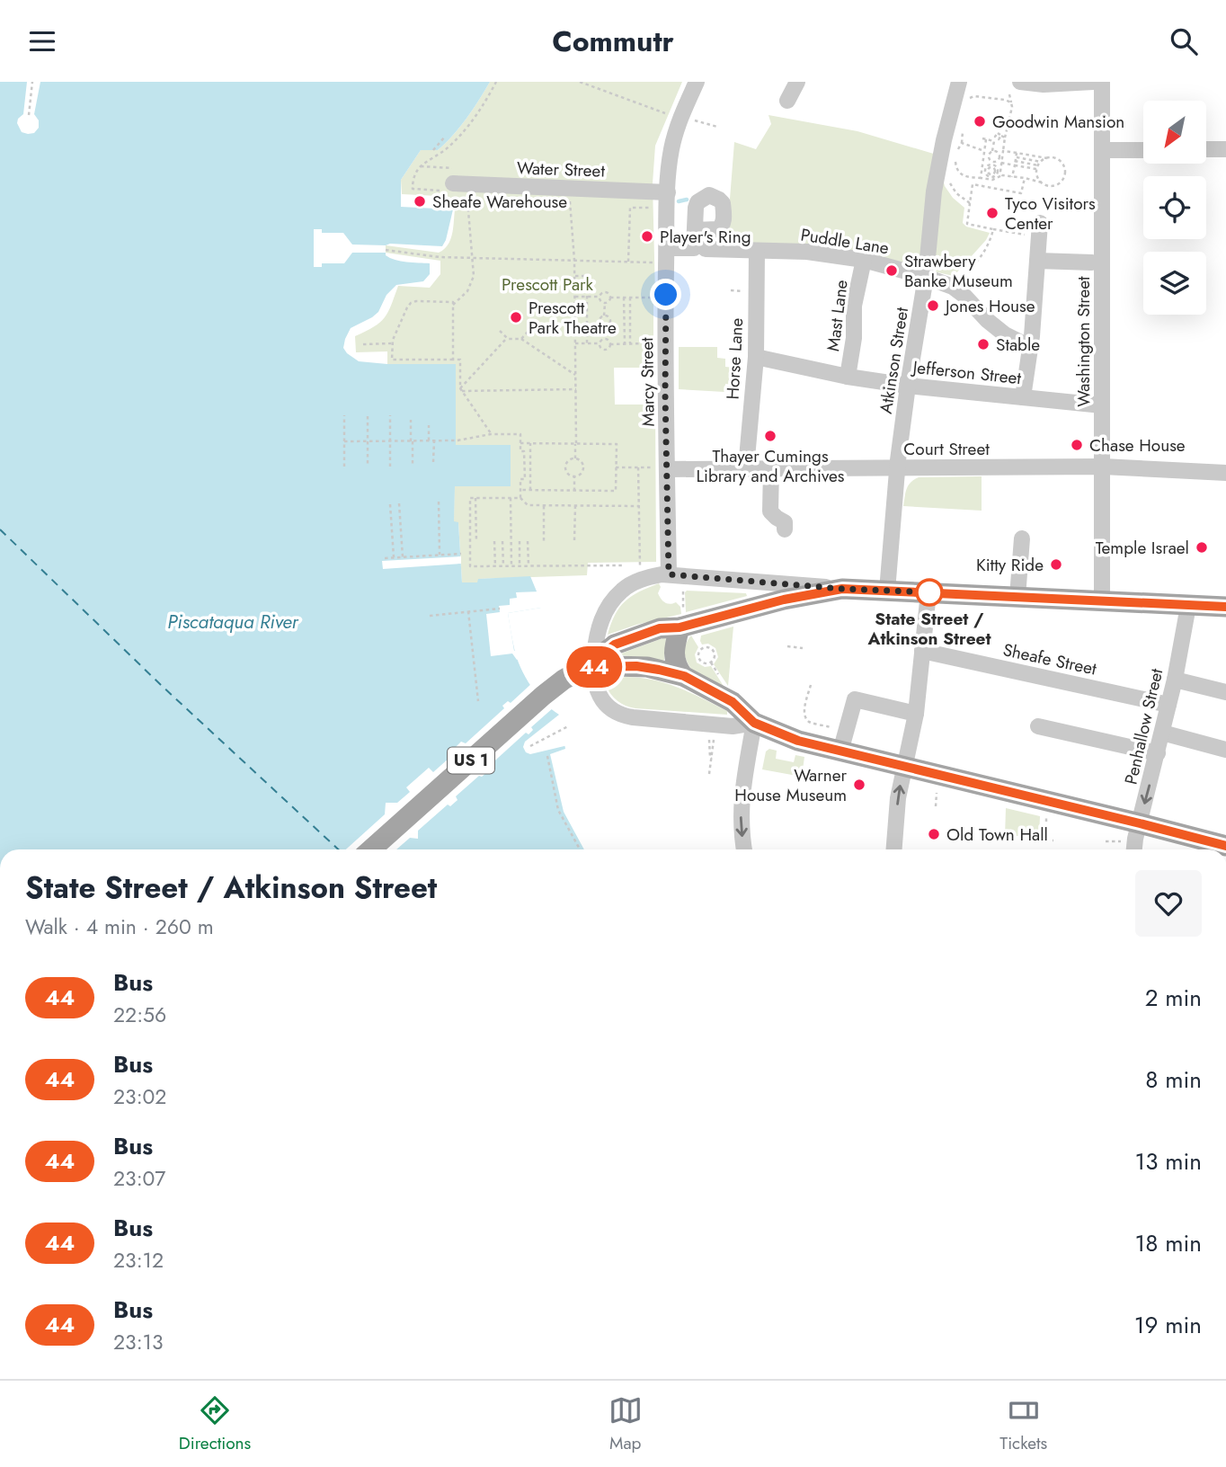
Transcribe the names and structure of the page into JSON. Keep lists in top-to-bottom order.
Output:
{
  "streets": {
    "main road": ["US 1"],
    "street": [
      "Water Street",
      "Puddle Lane",
      "Mast Lane",
      "Washington Street",
      "Horse Lane",
      "Atkinson Street",
      "Jefferson Street",
      "Marcy Street",
      "Court Street",
      "Sheafe Street",
      "Penhallow Street"
    ]
  },
  "crossings": [
    ["Water Street", "Marcy Street"],
    ["Puddle Lane", "Mast Lane"],
    ["Puddle Lane", "Horse Lane"],
    ["Puddle Lane", "Atkinson Street"],
    ["Mast Lane", "Jefferson Street"],
    ["Washington Street", "Jefferson Street"],
    ["Washington Street", "Court Street"],
    ["Washington Street", "US 1"],
    ["Horse Lane", "Jefferson Street"],
    ["Horse Lane", "Court Street"],
    ["Atkinson Street", "Jefferson Street"],
    ["Atkinson Street", "Court Street"],
    ["Atkinson Street", "US 1"],
    ["Marcy Street", "Court Street"],
    ["Sheafe Street", "Penhallow Street"],
    ["Penhallow Street", "US 1"]
  ],
  "water": ["Piscataqua River"],
  "parks": ["Prescott Park"],
  "places": [
    "Goodwin Mansion",
    "Sheafe Warehouse",
    "Tyco Visitors Center",
    "Player's Ring",
    "Strawbery Banke Museum",
    "Jones House",
    "Prescott Park Theatre",
    "Stable",
    "Thayer Cumings Library and Archives",
    "Chase House",
    "Temple Israel",
    "Kitty Ride",
    "State Street / Atkinson Street",
    "Warner House Museum",
    "Old Town Hall"
  ],
  "lines": ["bus line 44"],
  "north": "bottom left",
  "page": {
    "header": "Commutr",
    "on_map": "44",
    "heading": ["State Street / Atkinson Street", "Walk · 4 min · 260 m"],
    "list": [
      {
        "mark": "44",
        "name": "Bus",
        "note": "22:56",
        "value": "2 min"
      },
      {
        "mark": "44",
        "name": "Bus",
        "note": "23:02",
        "value": "8 min"
      },
      {
        "mark": "44",
        "name": "Bus",
        "note": "23:07",
        "value": "13 min"
      },
      {
        "mark": "44",
        "name": "Bus",
        "note": "23:12",
        "value": "18 min"
      },
      {
        "mark": "44",
        "name": "Bus",
        "note": "23:13",
        "value": "19 min"
      }
    ],
    "tabs": ["Directions", "Map", "Tickets"]
  }
}
